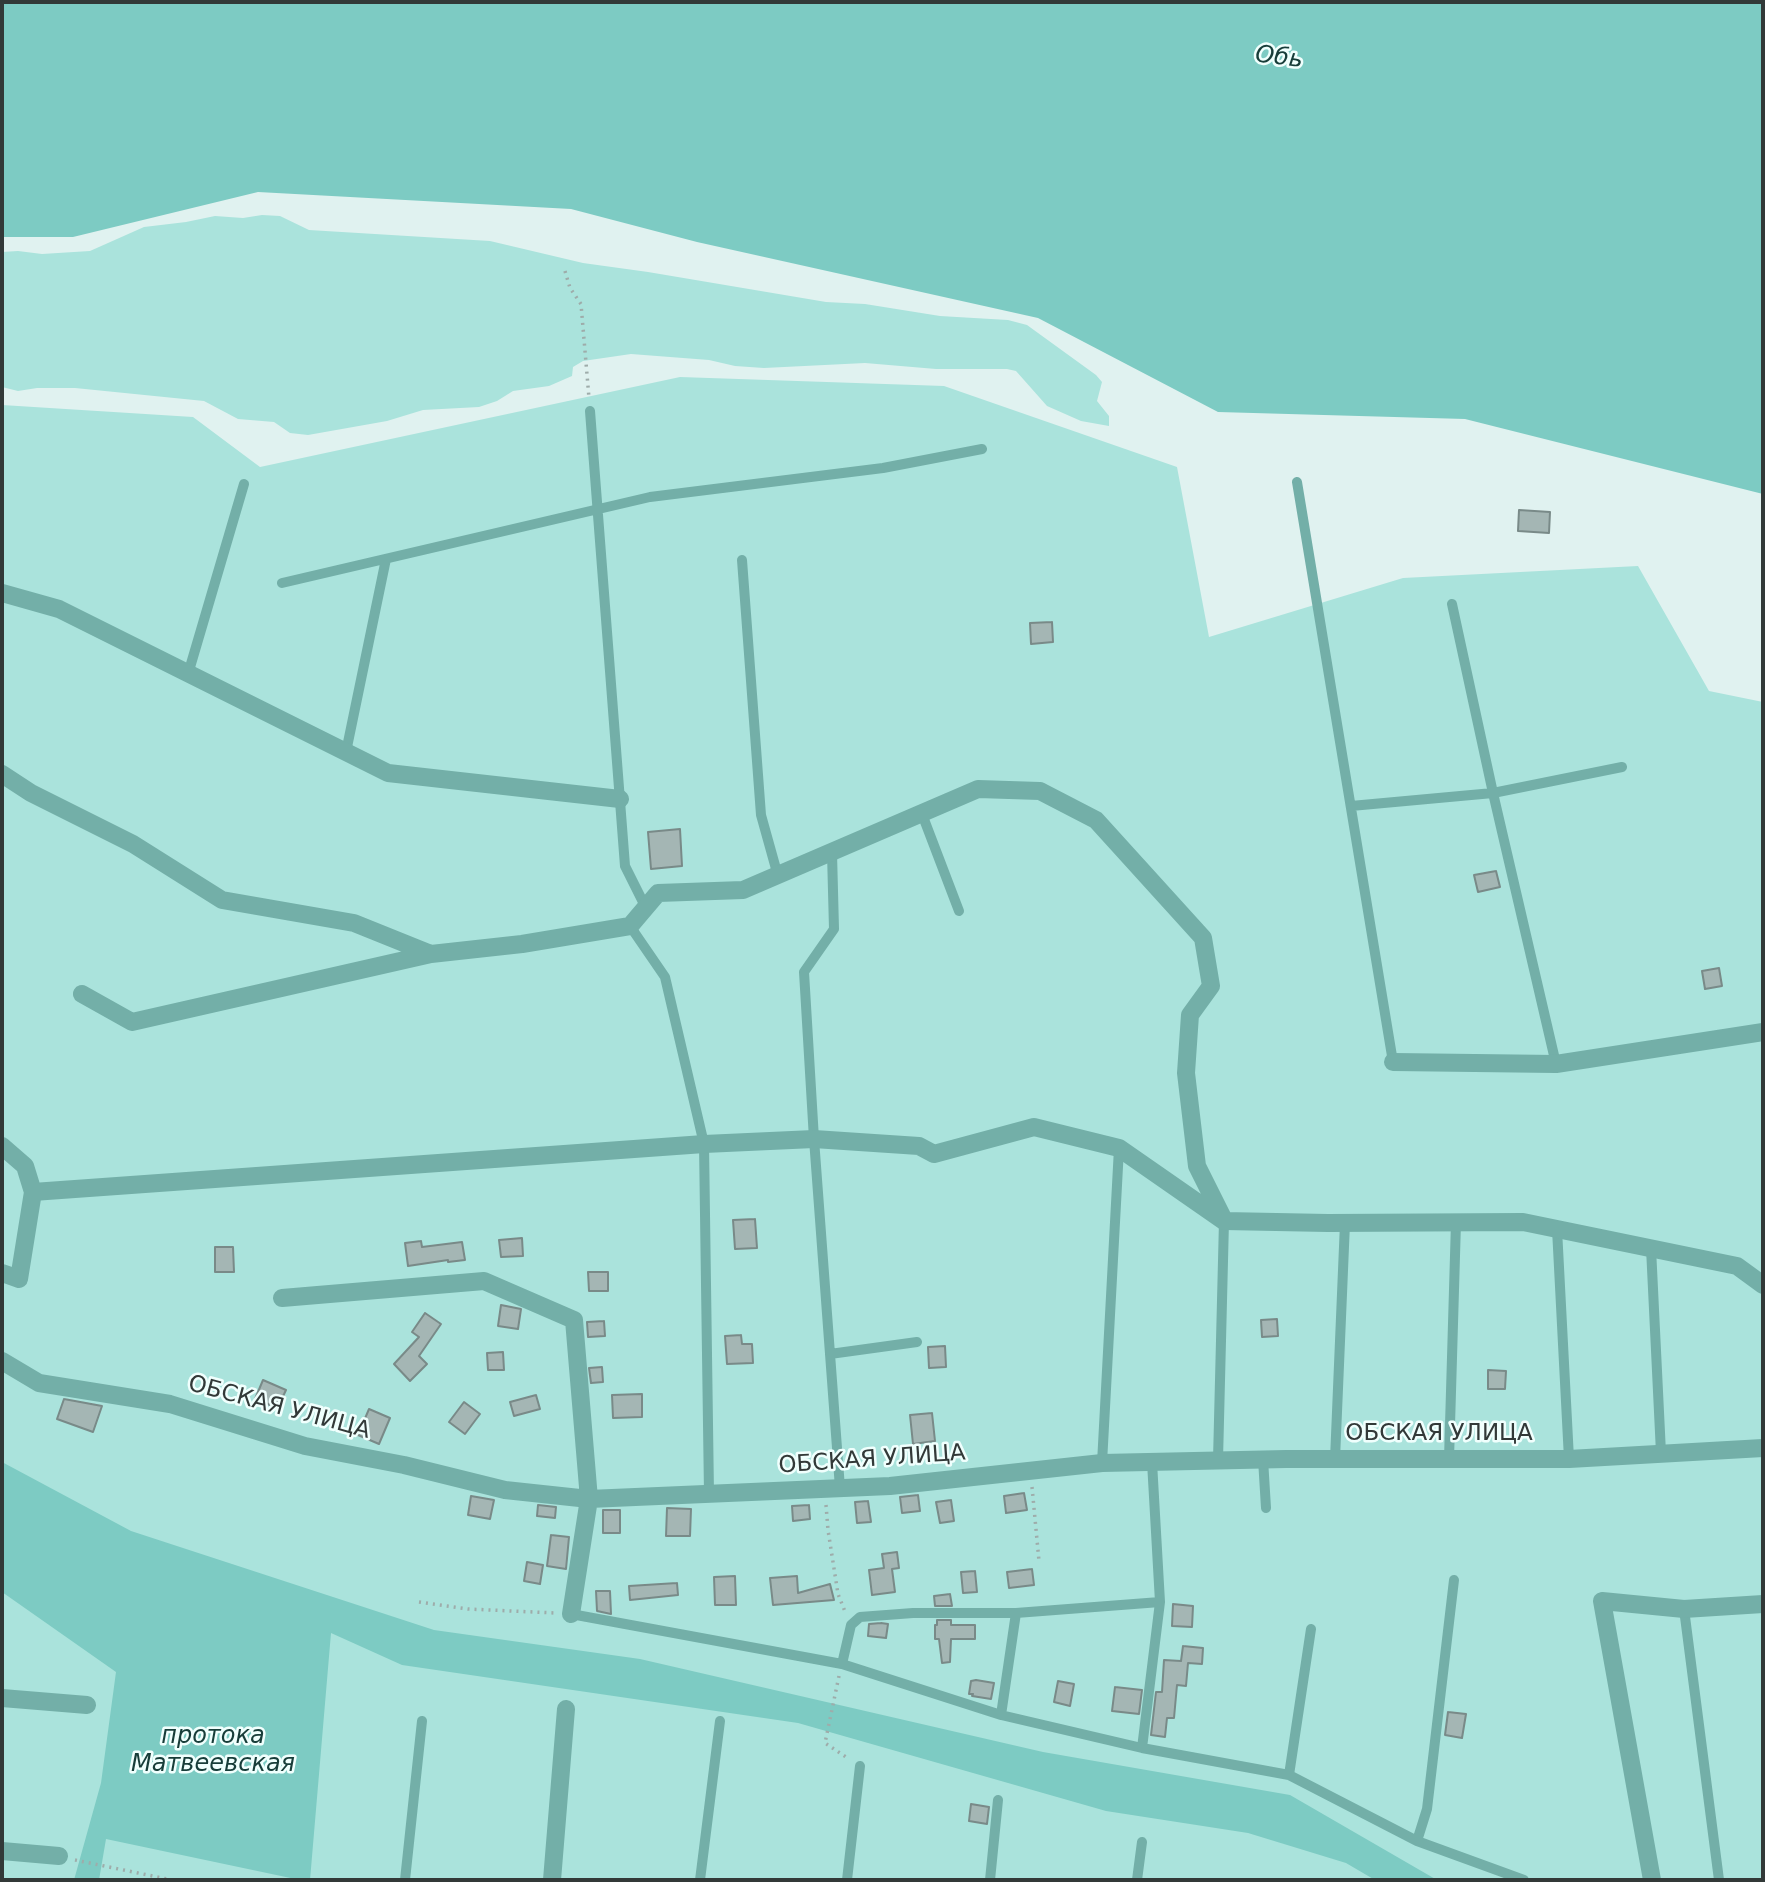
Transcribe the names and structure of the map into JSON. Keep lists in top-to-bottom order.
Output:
{
  "streets": {
    "street": ["ОБСКАЯ УЛИЦА"]
  },
  "water": ["Обь", "протока Матвеевская"]
}
